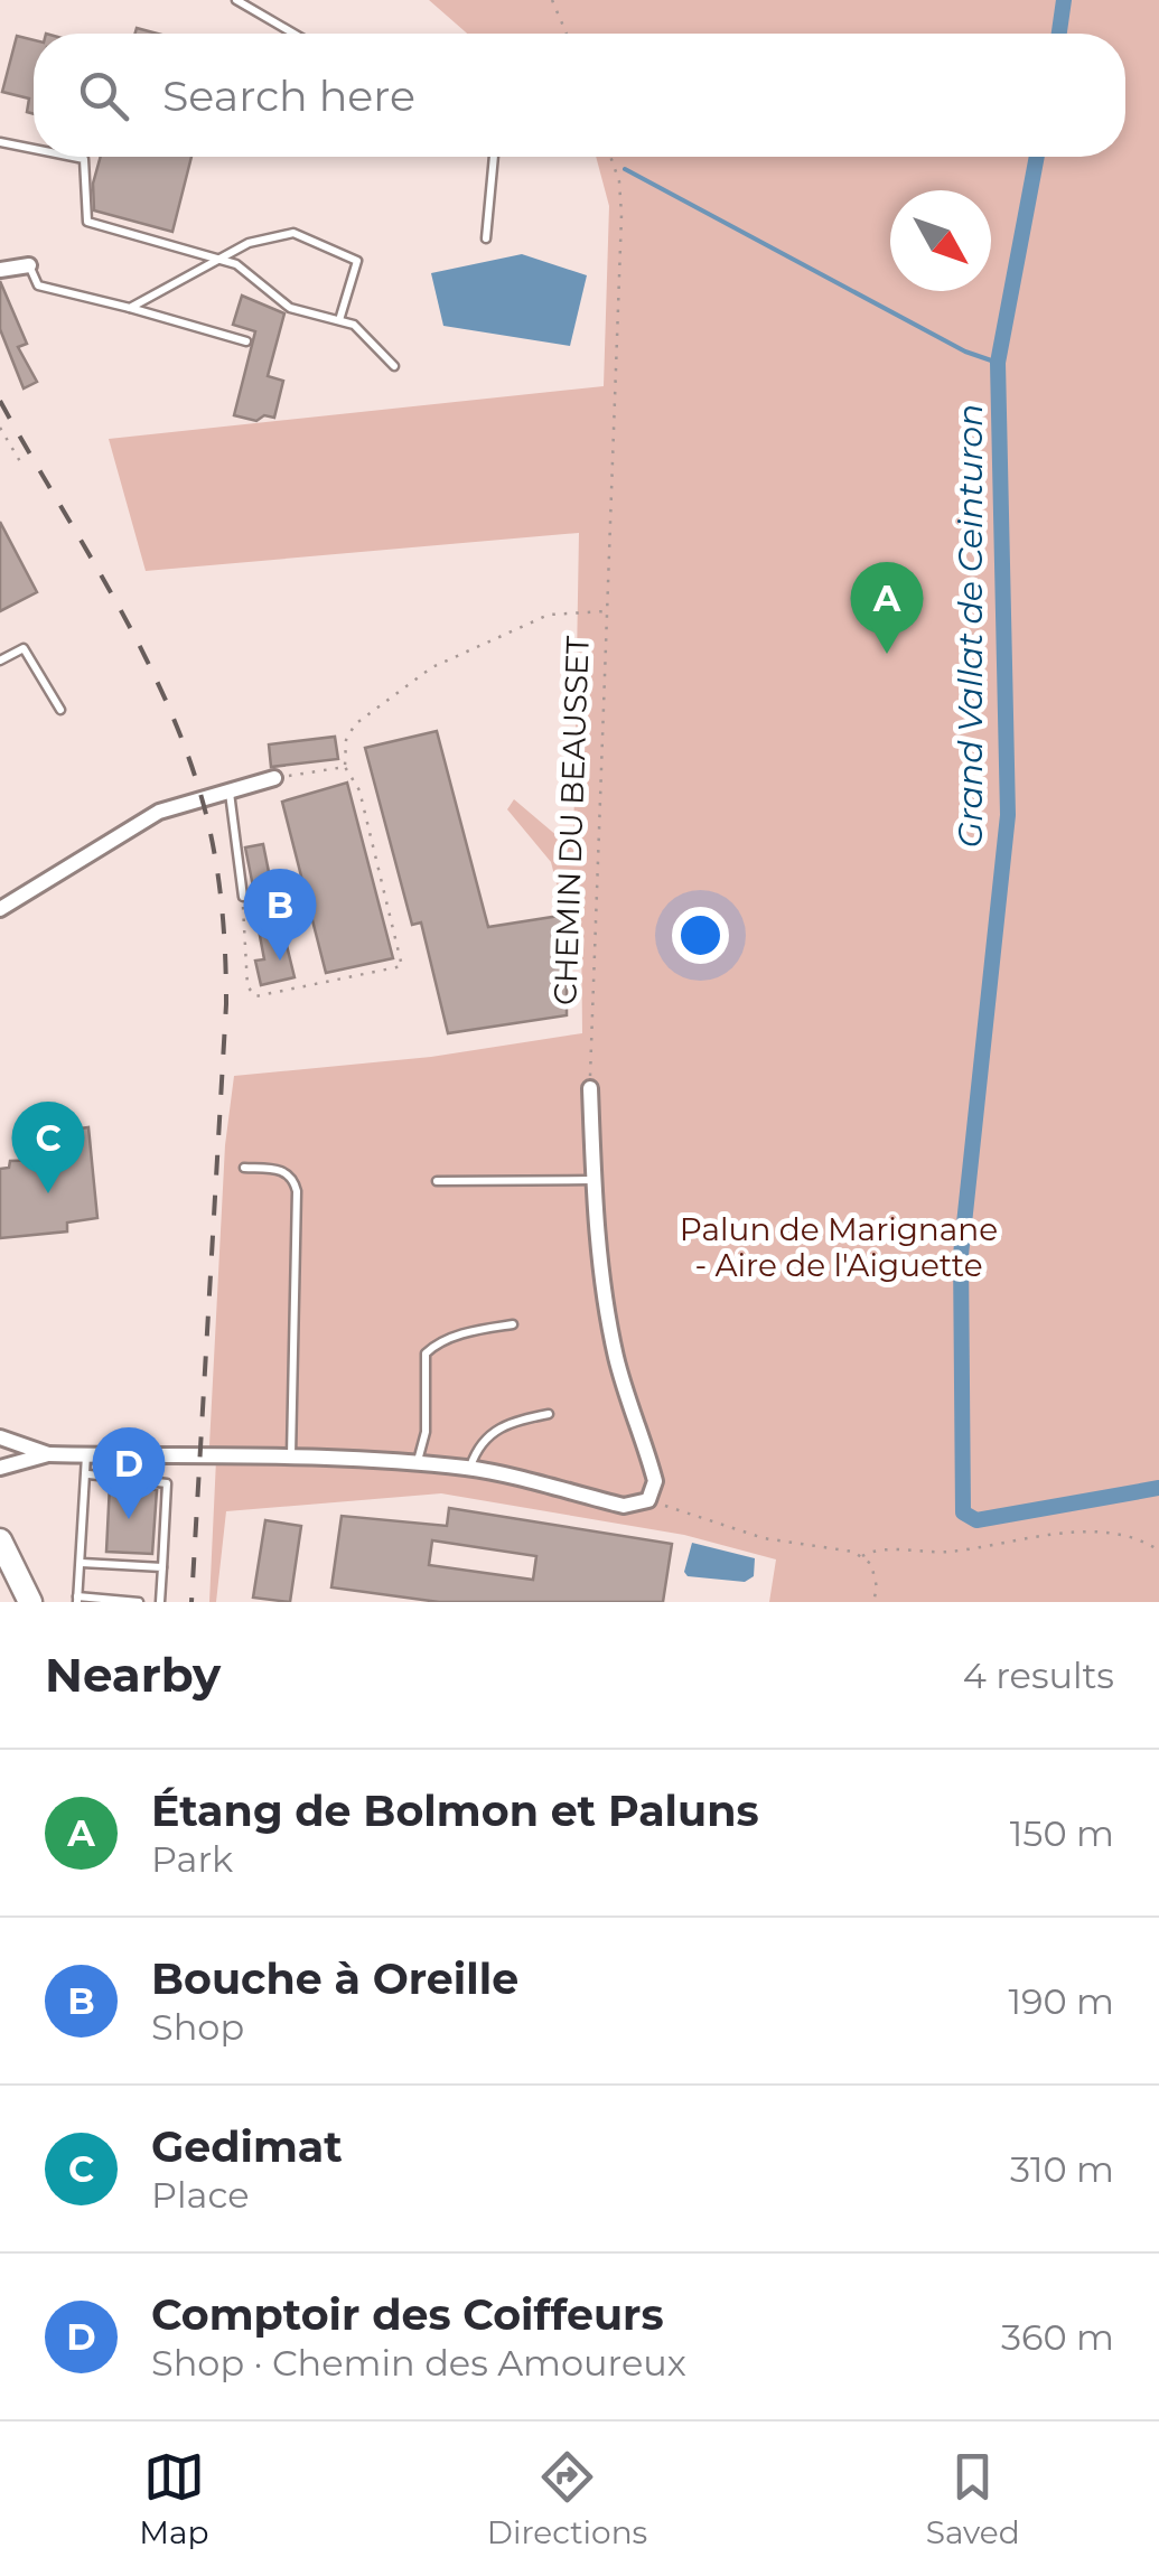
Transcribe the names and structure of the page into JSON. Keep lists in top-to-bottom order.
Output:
{
  "streets": {
    "path": ["CHEMIN DU BEAUSSET"]
  },
  "water": ["Grand Vallat de Ceinturon"],
  "parks": ["Palun de Marignane - Aire de l'Aiguette"],
  "north": "bottom right",
  "page": {
    "search": "Search here",
    "pins": [
      "A",
      "B",
      "C",
      "D"
    ],
    "heading": ["Nearby", "4 results"],
    "list": [
      {
        "mark": "A",
        "name": "Étang de Bolmon et Paluns",
        "note": "Park",
        "value": "150 m"
      },
      {
        "mark": "B",
        "name": "Bouche à Oreille",
        "note": "Shop",
        "value": "190 m"
      },
      {
        "mark": "C",
        "name": "Gedimat",
        "note": "Place",
        "value": "310 m"
      },
      {
        "mark": "D",
        "name": "Comptoir des Coiffeurs",
        "note": "Shop · Chemin des Amoureux",
        "value": "360 m"
      }
    ],
    "nav": ["Map", "Directions", "Saved"]
  }
}
